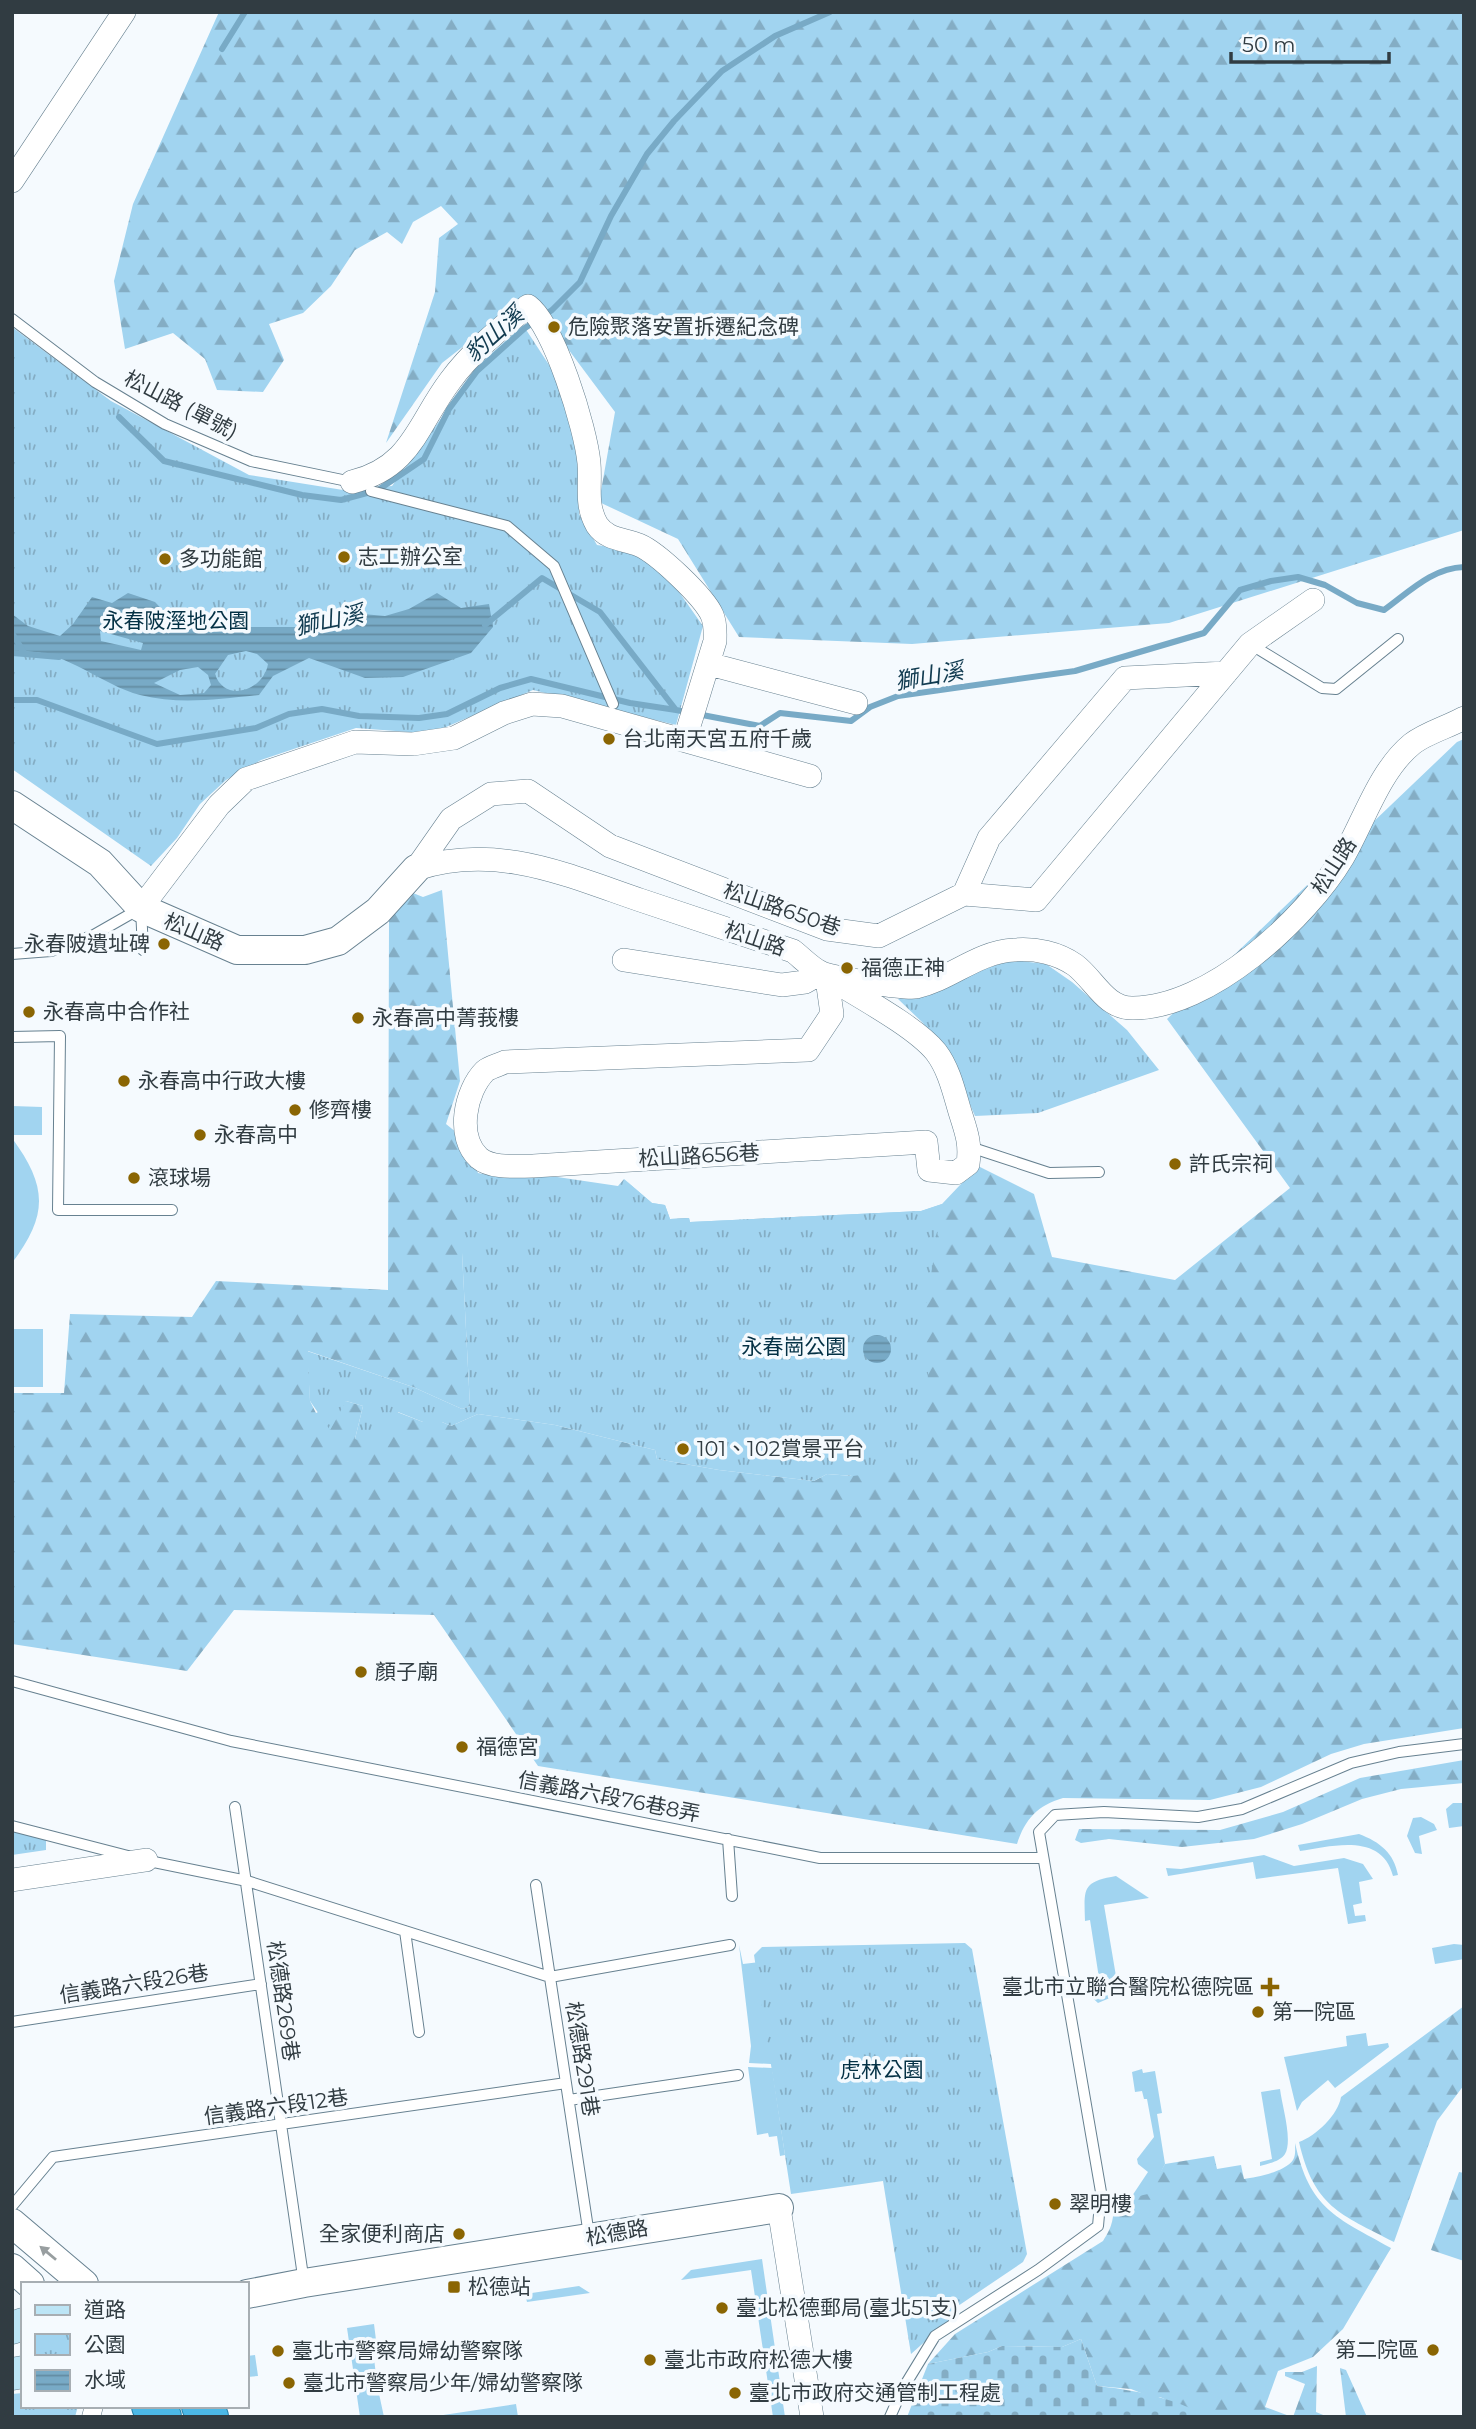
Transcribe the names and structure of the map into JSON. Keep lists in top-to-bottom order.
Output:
{
  "streets": {
    "street": [
      "松山路",
      "松山路650巷",
      "松山路656巷",
      "松德路"
    ],
    "lane": [
      "松山路 (單號)",
      "信義路六段76巷8弄",
      "信義路六段26巷",
      "松德路269巷",
      "松德路291巷",
      "信義路六段12巷"
    ]
  },
  "crossings": [
    ["松山路", "松山路650巷"],
    ["信義路六段26巷", "松德路269巷"],
    ["松德路269巷", "信義路六段12巷"],
    ["松德路269巷", "松德路"],
    ["松德路291巷", "信義路六段12巷"],
    ["松德路291巷", "松德路"]
  ],
  "water": ["豹山溪", "獅山溪"],
  "parks": ["永春陂溼地公園", "永春崗公園", "虎林公園"],
  "places": {
    "other": [
      "危險聚落安置拆遷紀念碑",
      "志工辦公室",
      "多功能館",
      "台北南天宮五府千歲",
      "永春陂遺址碑",
      "福德正神",
      "永春高中合作社",
      "永春高中菁莪樓",
      "永春高中行政大樓",
      "修齊樓",
      "永春高中",
      "許氏宗祠",
      "滾球場",
      "101、102賞景平台",
      "顏子廟",
      "福德宮",
      "第一院區",
      "翠明樓",
      "全家便利商店",
      "臺北松德郵局(臺北51支)",
      "第二院區",
      "臺北市警察局婦幼警察隊",
      "臺北市政府松德大樓",
      "臺北市警察局少年/婦幼警察隊",
      "臺北市政府交通管制工程處"
    ],
    "health": ["臺北市立聯合醫院松德院區"],
    "transit": ["松德站"]
  },
  "legend": ["道路", "公園", "水域"],
  "scale_bar": "50 m"
}
